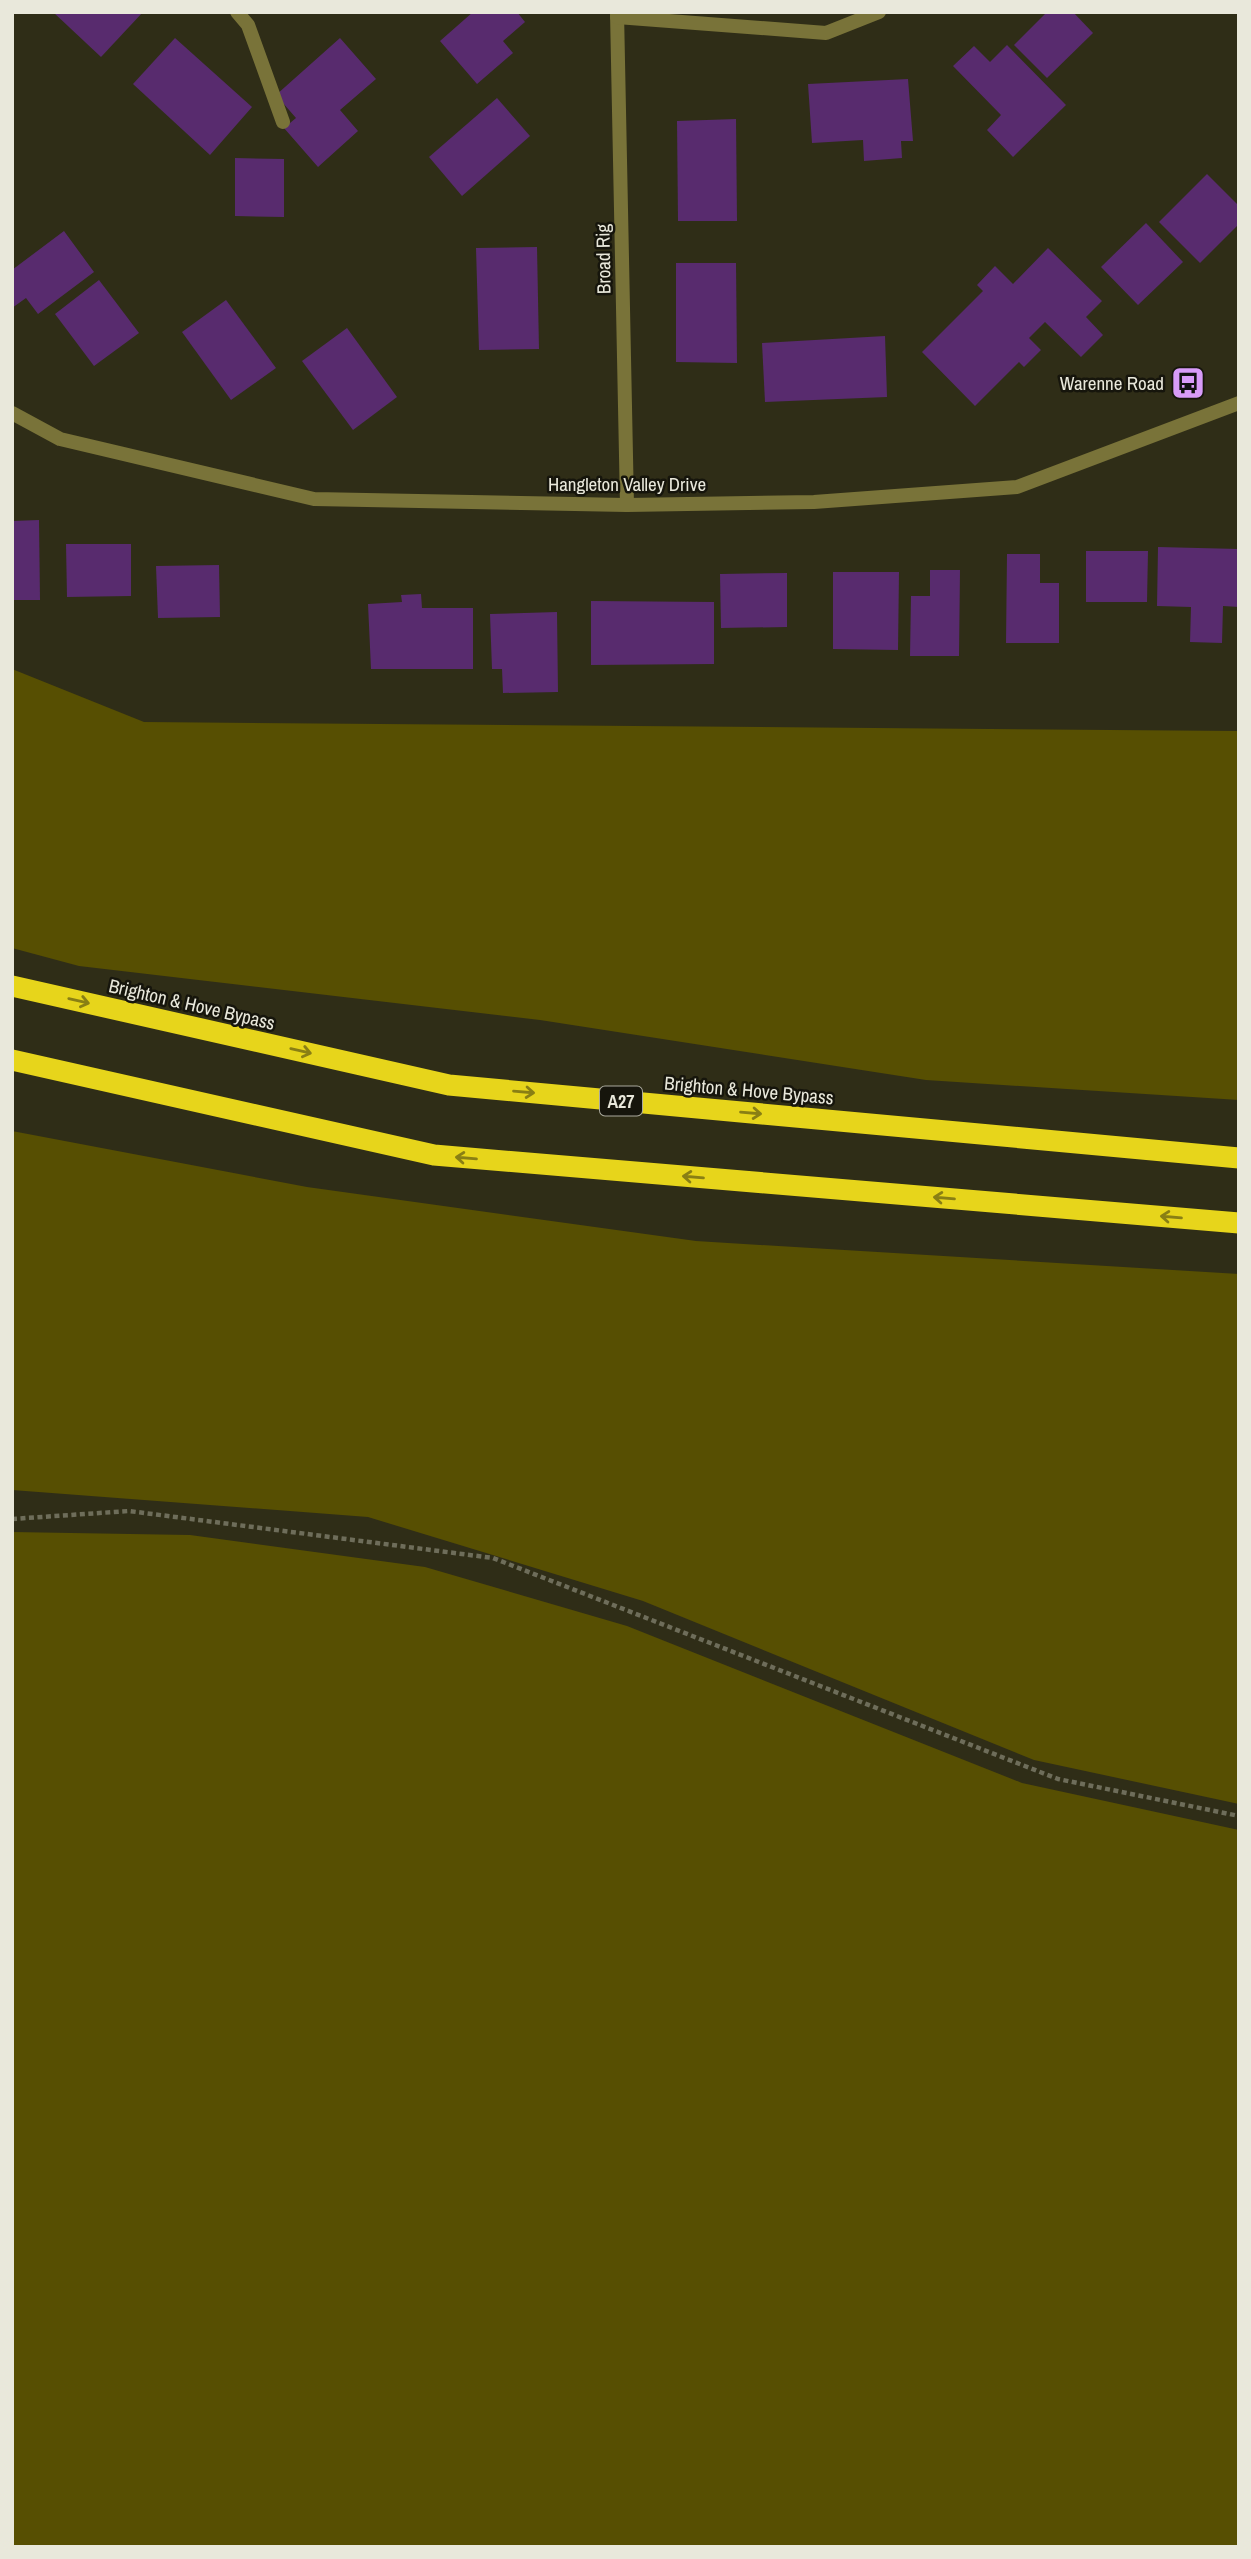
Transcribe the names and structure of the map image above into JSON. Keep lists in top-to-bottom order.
{
  "streets": {
    "highway": ["Brighton & Hove Bypass", "A27"],
    "street": ["Broad Rig", "Hangleton Valley Drive"]
  },
  "crossings": [
    ["Broad Rig", "Hangleton Valley Drive"]
  ],
  "places": {
    "bus stop": ["Warenne Road"]
  }
}
